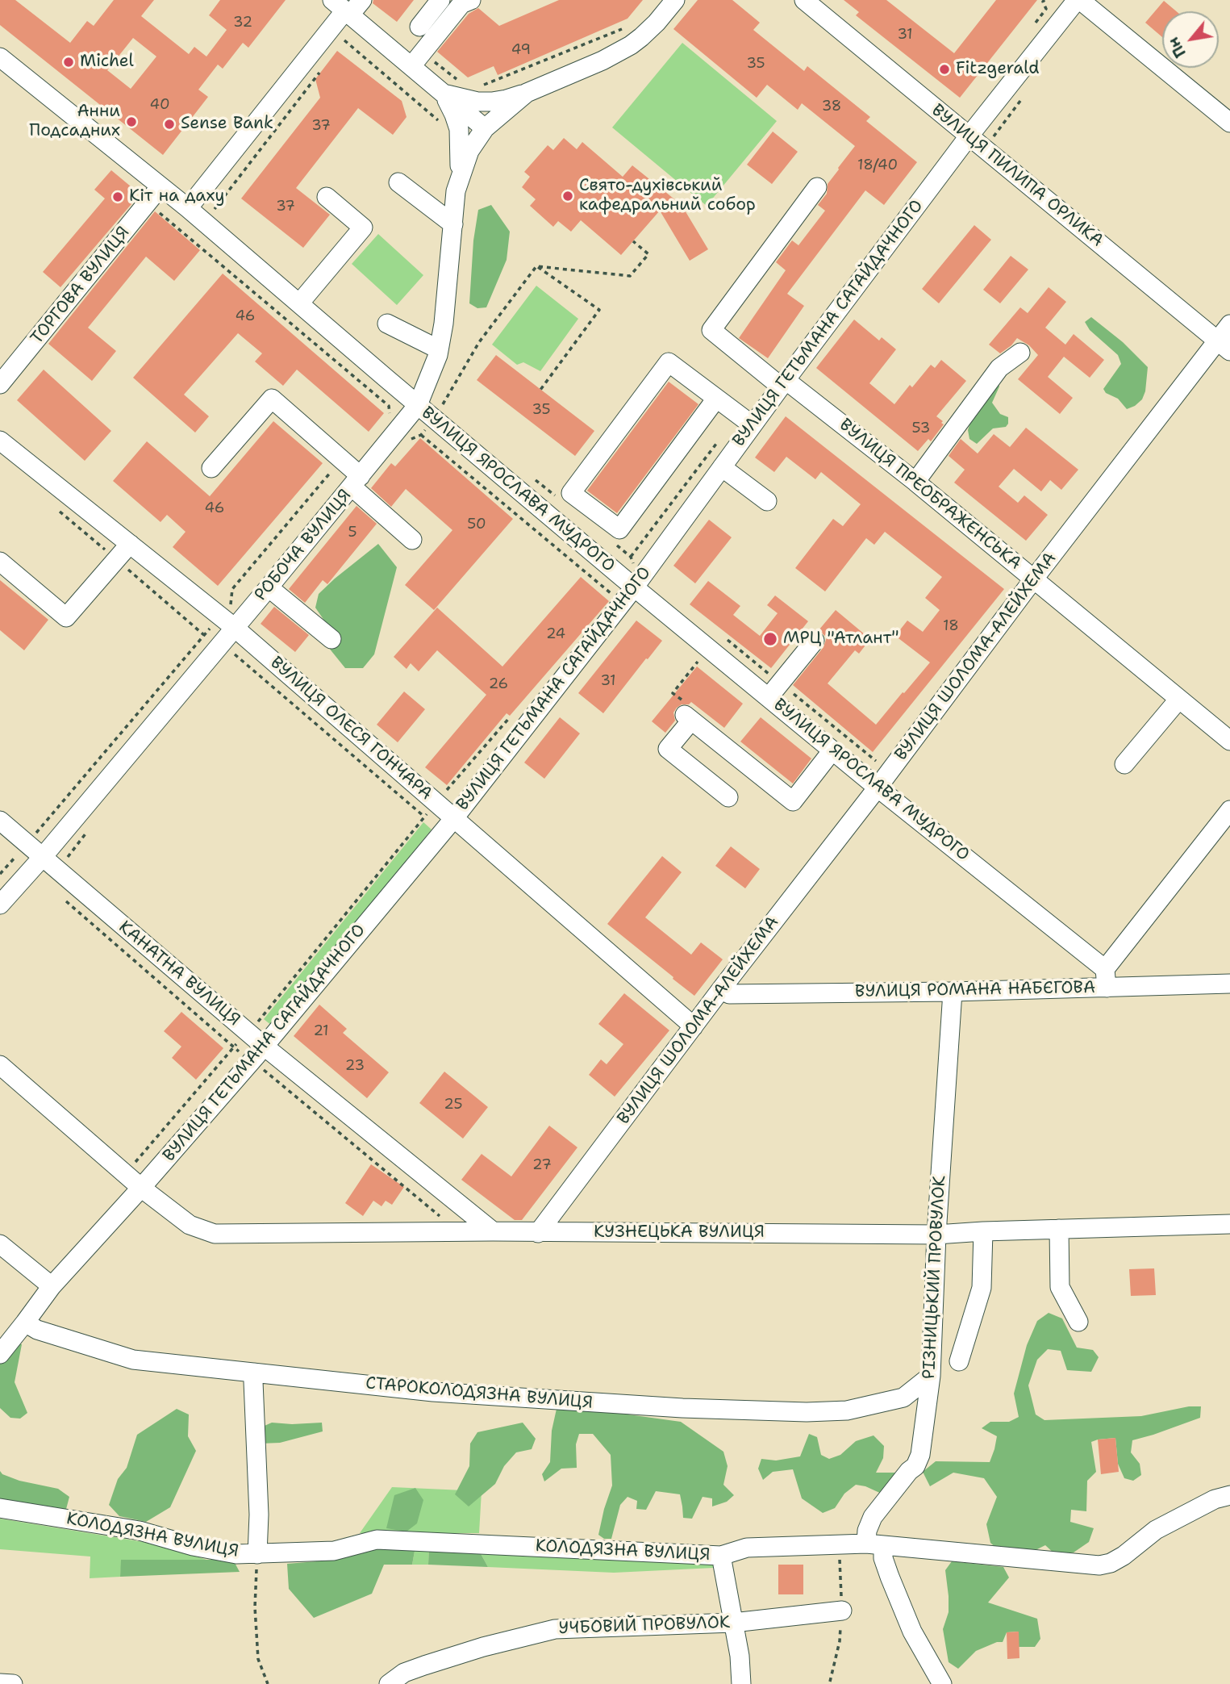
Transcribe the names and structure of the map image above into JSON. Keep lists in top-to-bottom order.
{
  "streets": {
    "street": [
      "ВУЛИЦЯ ПИЛИПА ОРЛИКА",
      "ТОРГОВА ВУЛИЦЯ",
      "ВУЛИЦЯ ГЕТЬМАНА САГАЙДАЧНОГО",
      "ВУЛИЦЯ ЯРОСЛАВА МУДРОГО",
      "ВУЛИЦЯ ПРЕОБРАЖЕНСЬКА",
      "РОБОЧА ВУЛИЦЯ",
      "ВУЛИЦЯ ШОЛОМА-АЛЕЙХЕМА",
      "ВУЛИЦЯ ОЛЕСЯ ГОНЧАРА",
      "КАНАТНА ВУЛИЦЯ",
      "ВУЛИЦЯ РОМАНА НАБЄГОВА",
      "КУЗНЕЦЬКА ВУЛИЦЯ",
      "РІЗНИЦЬКИЙ ПРОВУЛОК",
      "СТАРОКОЛОДЯЗНА ВУЛИЦЯ",
      "КОЛОДЯЗНА ВУЛИЦЯ",
      "УЧБОВИЙ ПРОВУЛОК"
    ]
  },
  "crossings": [
    ["ВУЛИЦЯ ПИЛИПА ОРЛИКА", "ВУЛИЦЯ ГЕТЬМАНА САГАЙДАЧНОГО"],
    ["ВУЛИЦЯ ПИЛИПА ОРЛИКА", "ВУЛИЦЯ ШОЛОМА-АЛЕЙХЕМА"],
    ["ТОРГОВА ВУЛИЦЯ", "ВУЛИЦЯ ЯРОСЛАВА МУДРОГО"],
    ["ВУЛИЦЯ ГЕТЬМАНА САГАЙДАЧНОГО", "ВУЛИЦЯ ЯРОСЛАВА МУДРОГО"],
    ["ВУЛИЦЯ ГЕТЬМАНА САГАЙДАЧНОГО", "ВУЛИЦЯ ПРЕОБРАЖЕНСЬКА"],
    ["ВУЛИЦЯ ГЕТЬМАНА САГАЙДАЧНОГО", "ВУЛИЦЯ ОЛЕСЯ ГОНЧАРА"],
    ["ВУЛИЦЯ ГЕТЬМАНА САГАЙДАЧНОГО", "КАНАТНА ВУЛИЦЯ"],
    ["ВУЛИЦЯ ГЕТЬМАНА САГАЙДАЧНОГО", "КУЗНЕЦЬКА ВУЛИЦЯ"],
    ["ВУЛИЦЯ ГЕТЬМАНА САГАЙДАЧНОГО", "СТАРОКОЛОДЯЗНА ВУЛИЦЯ"],
    ["ВУЛИЦЯ ЯРОСЛАВА МУДРОГО", "РОБОЧА ВУЛИЦЯ"],
    ["ВУЛИЦЯ ЯРОСЛАВА МУДРОГО", "ВУЛИЦЯ ШОЛОМА-АЛЕЙХЕМА"],
    ["ВУЛИЦЯ ПРЕОБРАЖЕНСЬКА", "ВУЛИЦЯ ШОЛОМА-АЛЕЙХЕМА"],
    ["РОБОЧА ВУЛИЦЯ", "ВУЛИЦЯ ОЛЕСЯ ГОНЧАРА"],
    ["РОБОЧА ВУЛИЦЯ", "КАНАТНА ВУЛИЦЯ"],
    ["ВУЛИЦЯ ШОЛОМА-АЛЕЙХЕМА", "ВУЛИЦЯ ОЛЕСЯ ГОНЧАРА"],
    ["ВУЛИЦЯ ШОЛОМА-АЛЕЙХЕМА", "ВУЛИЦЯ РОМАНА НАБЄГОВА"],
    ["ВУЛИЦЯ ШОЛОМА-АЛЕЙХЕМА", "КУЗНЕЦЬКА ВУЛИЦЯ"],
    ["КАНАТНА ВУЛИЦЯ", "КУЗНЕЦЬКА ВУЛИЦЯ"],
    ["ВУЛИЦЯ РОМАНА НАБЄГОВА", "РІЗНИЦЬКИЙ ПРОВУЛОК"],
    ["КУЗНЕЦЬКА ВУЛИЦЯ", "РІЗНИЦЬКИЙ ПРОВУЛОК"],
    ["РІЗНИЦЬКИЙ ПРОВУЛОК", "СТАРОКОЛОДЯЗНА ВУЛИЦЯ"],
    ["РІЗНИЦЬКИЙ ПРОВУЛОК", "КОЛОДЯЗНА ВУЛИЦЯ"]
  ],
  "places": [
    "Michel",
    "Fitzgerald",
    "Анни Подсадних",
    "Sense Bank",
    "Свято-духівський кафедральний собор",
    "Кіт на даху",
    "МРЦ \"Атлант\""
  ],
  "house_numbers": [
    "32",
    "31",
    "49",
    "35",
    "40",
    "38",
    "37",
    "18/40",
    "37",
    "46",
    "35",
    "53",
    "46",
    "50",
    "5",
    "18",
    "24",
    "31",
    "26",
    "21",
    "23",
    "25",
    "27"
  ],
  "north": "bottom left"
}
